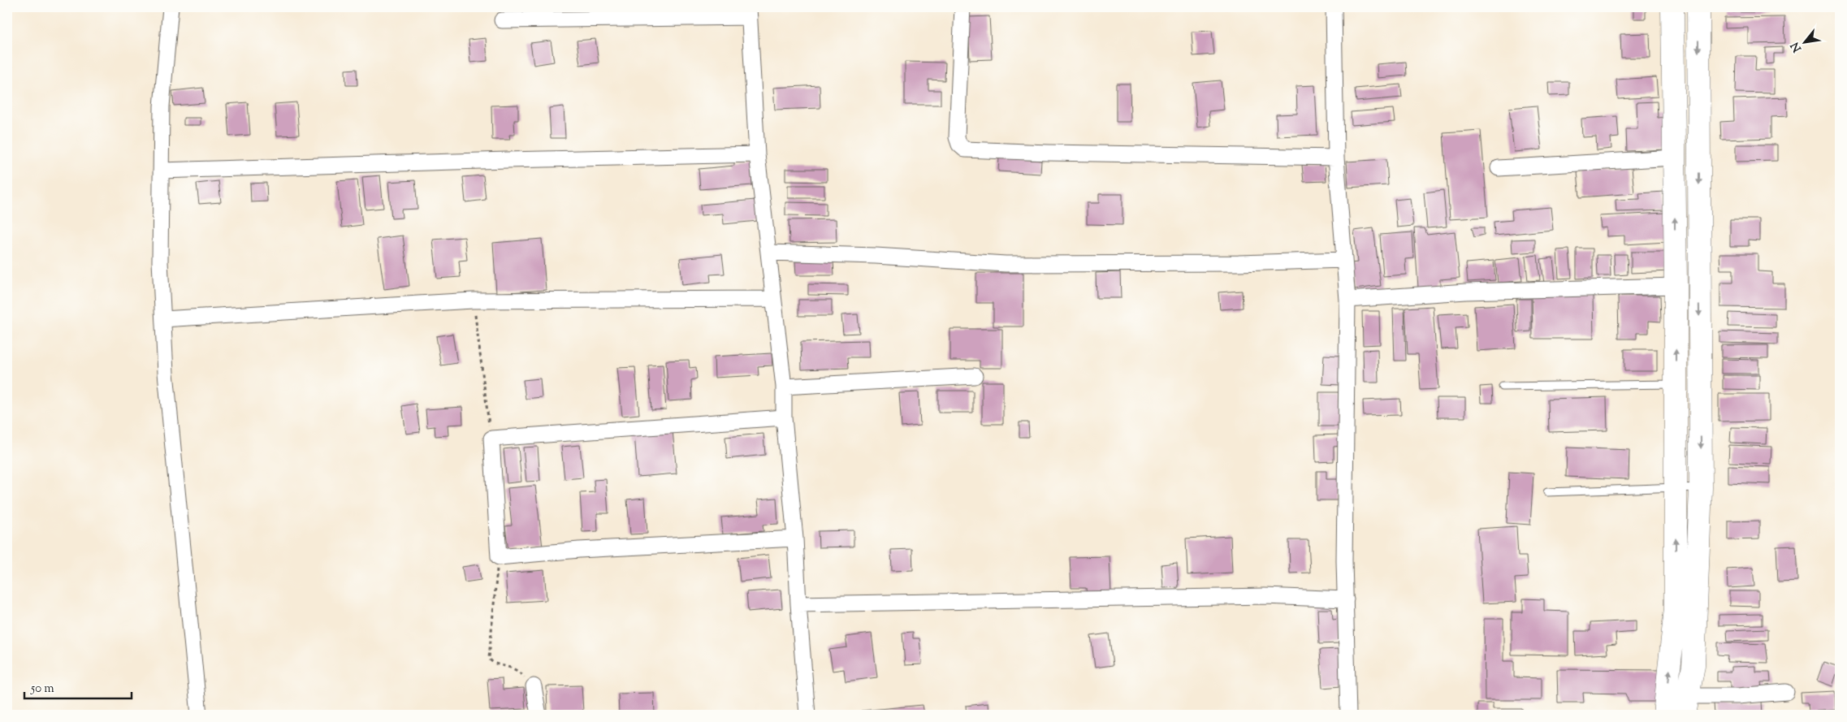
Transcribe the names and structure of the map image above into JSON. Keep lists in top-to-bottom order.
{
  "scale_bar": "50 m",
  "north": "bottom left"
}
